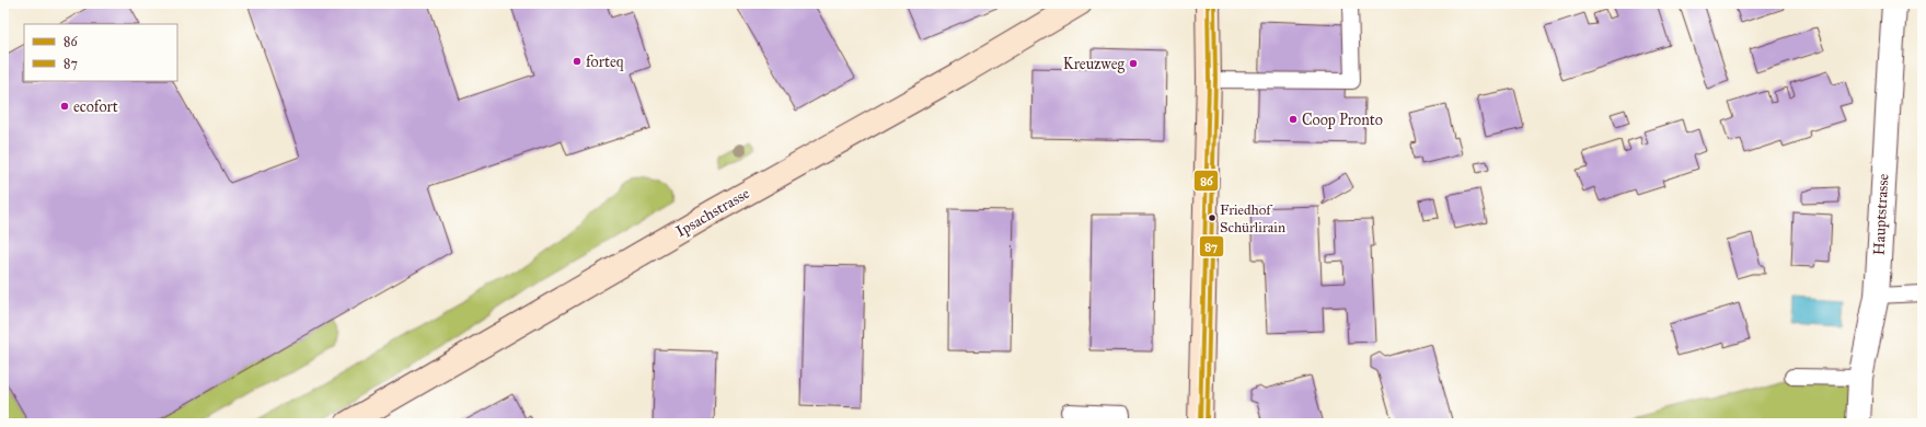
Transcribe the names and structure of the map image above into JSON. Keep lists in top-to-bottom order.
{
  "streets": {
    "main road": ["Ipsachstrasse"],
    "street": ["Hauptstrasse"]
  },
  "places": [
    "forteq",
    "Kreuzweg",
    "ecofort",
    "Coop Pronto",
    "Friedhof Schürlirain"
  ],
  "lines": ["transit line 86", "transit line 87"],
  "legend": ["86", "87"]
}
